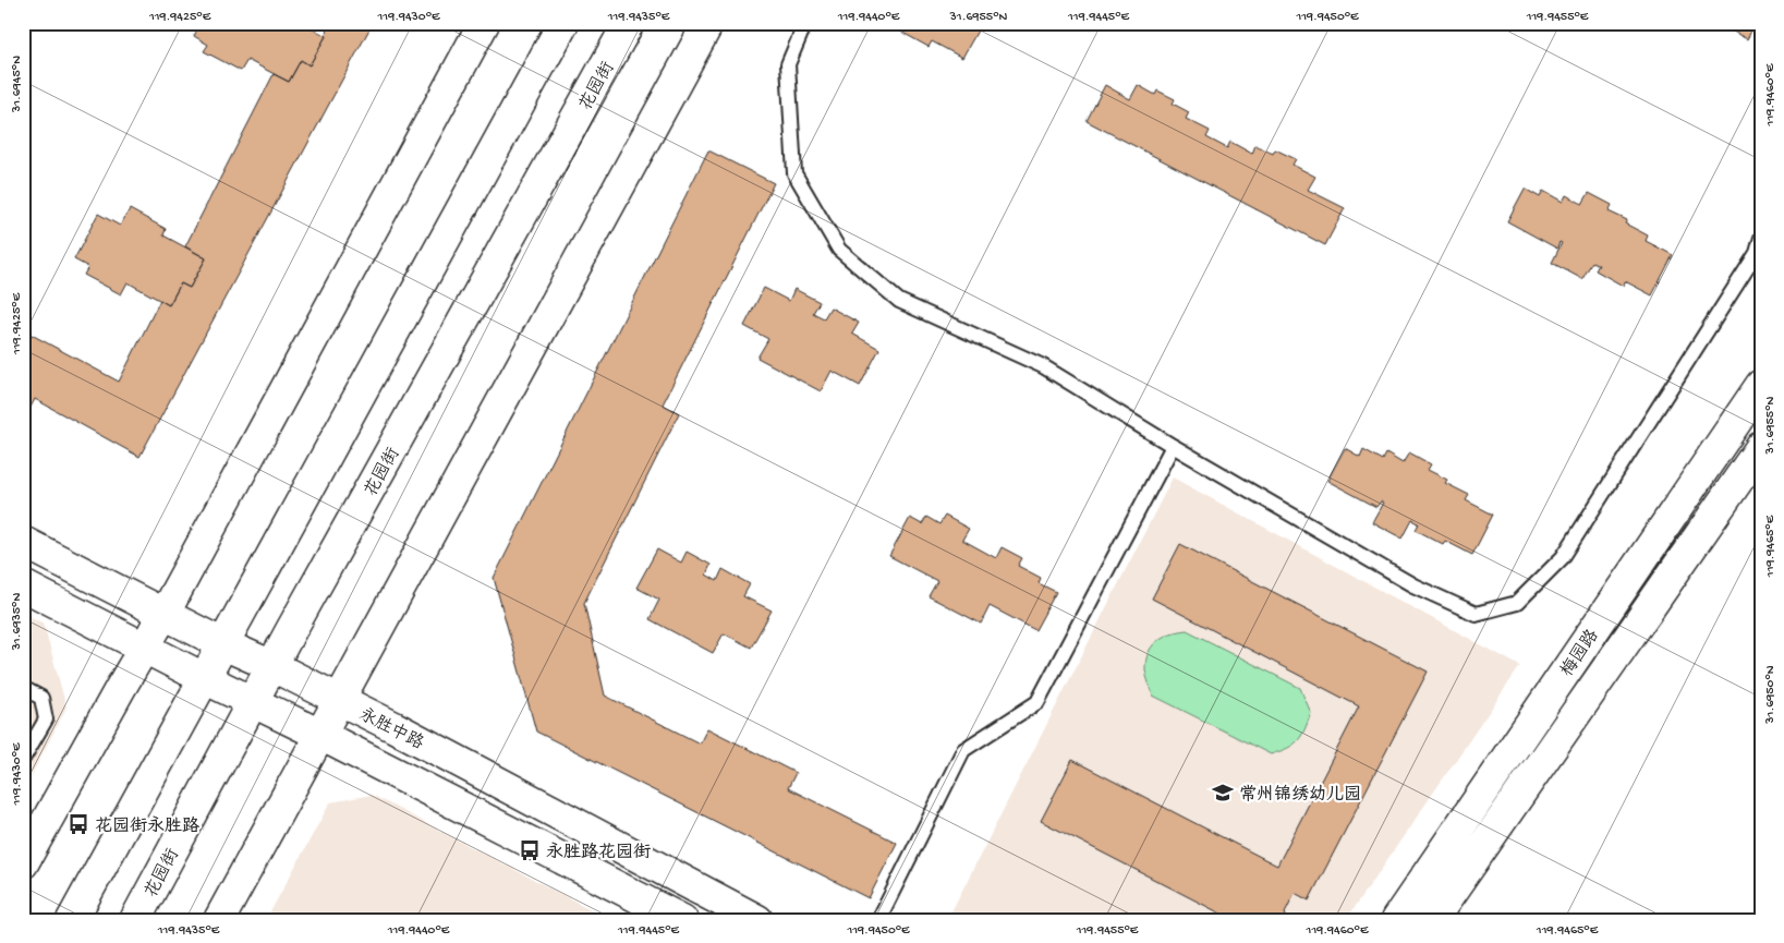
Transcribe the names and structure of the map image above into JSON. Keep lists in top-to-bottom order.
{
  "streets": {
    "street": ["花园街", "梅园路", "永胜中路"]
  },
  "crossings": [
    ["花园街", "永胜中路"]
  ],
  "places": {
    "school or university": ["常州锦绣幼儿园"],
    "bus stop": ["花园街永胜路", "永胜路花园街"]
  },
  "coordinates": [
    "119.9425°E",
    "119.9430°E",
    "119.9435°E",
    "119.9440°E",
    "31.6955°N",
    "119.9445°E",
    "119.9450°E",
    "119.9455°E",
    "31.6945°N",
    "119.9460°E",
    "119.9465°E",
    "31.6935°N",
    "31.6950°N"
  ]
}
